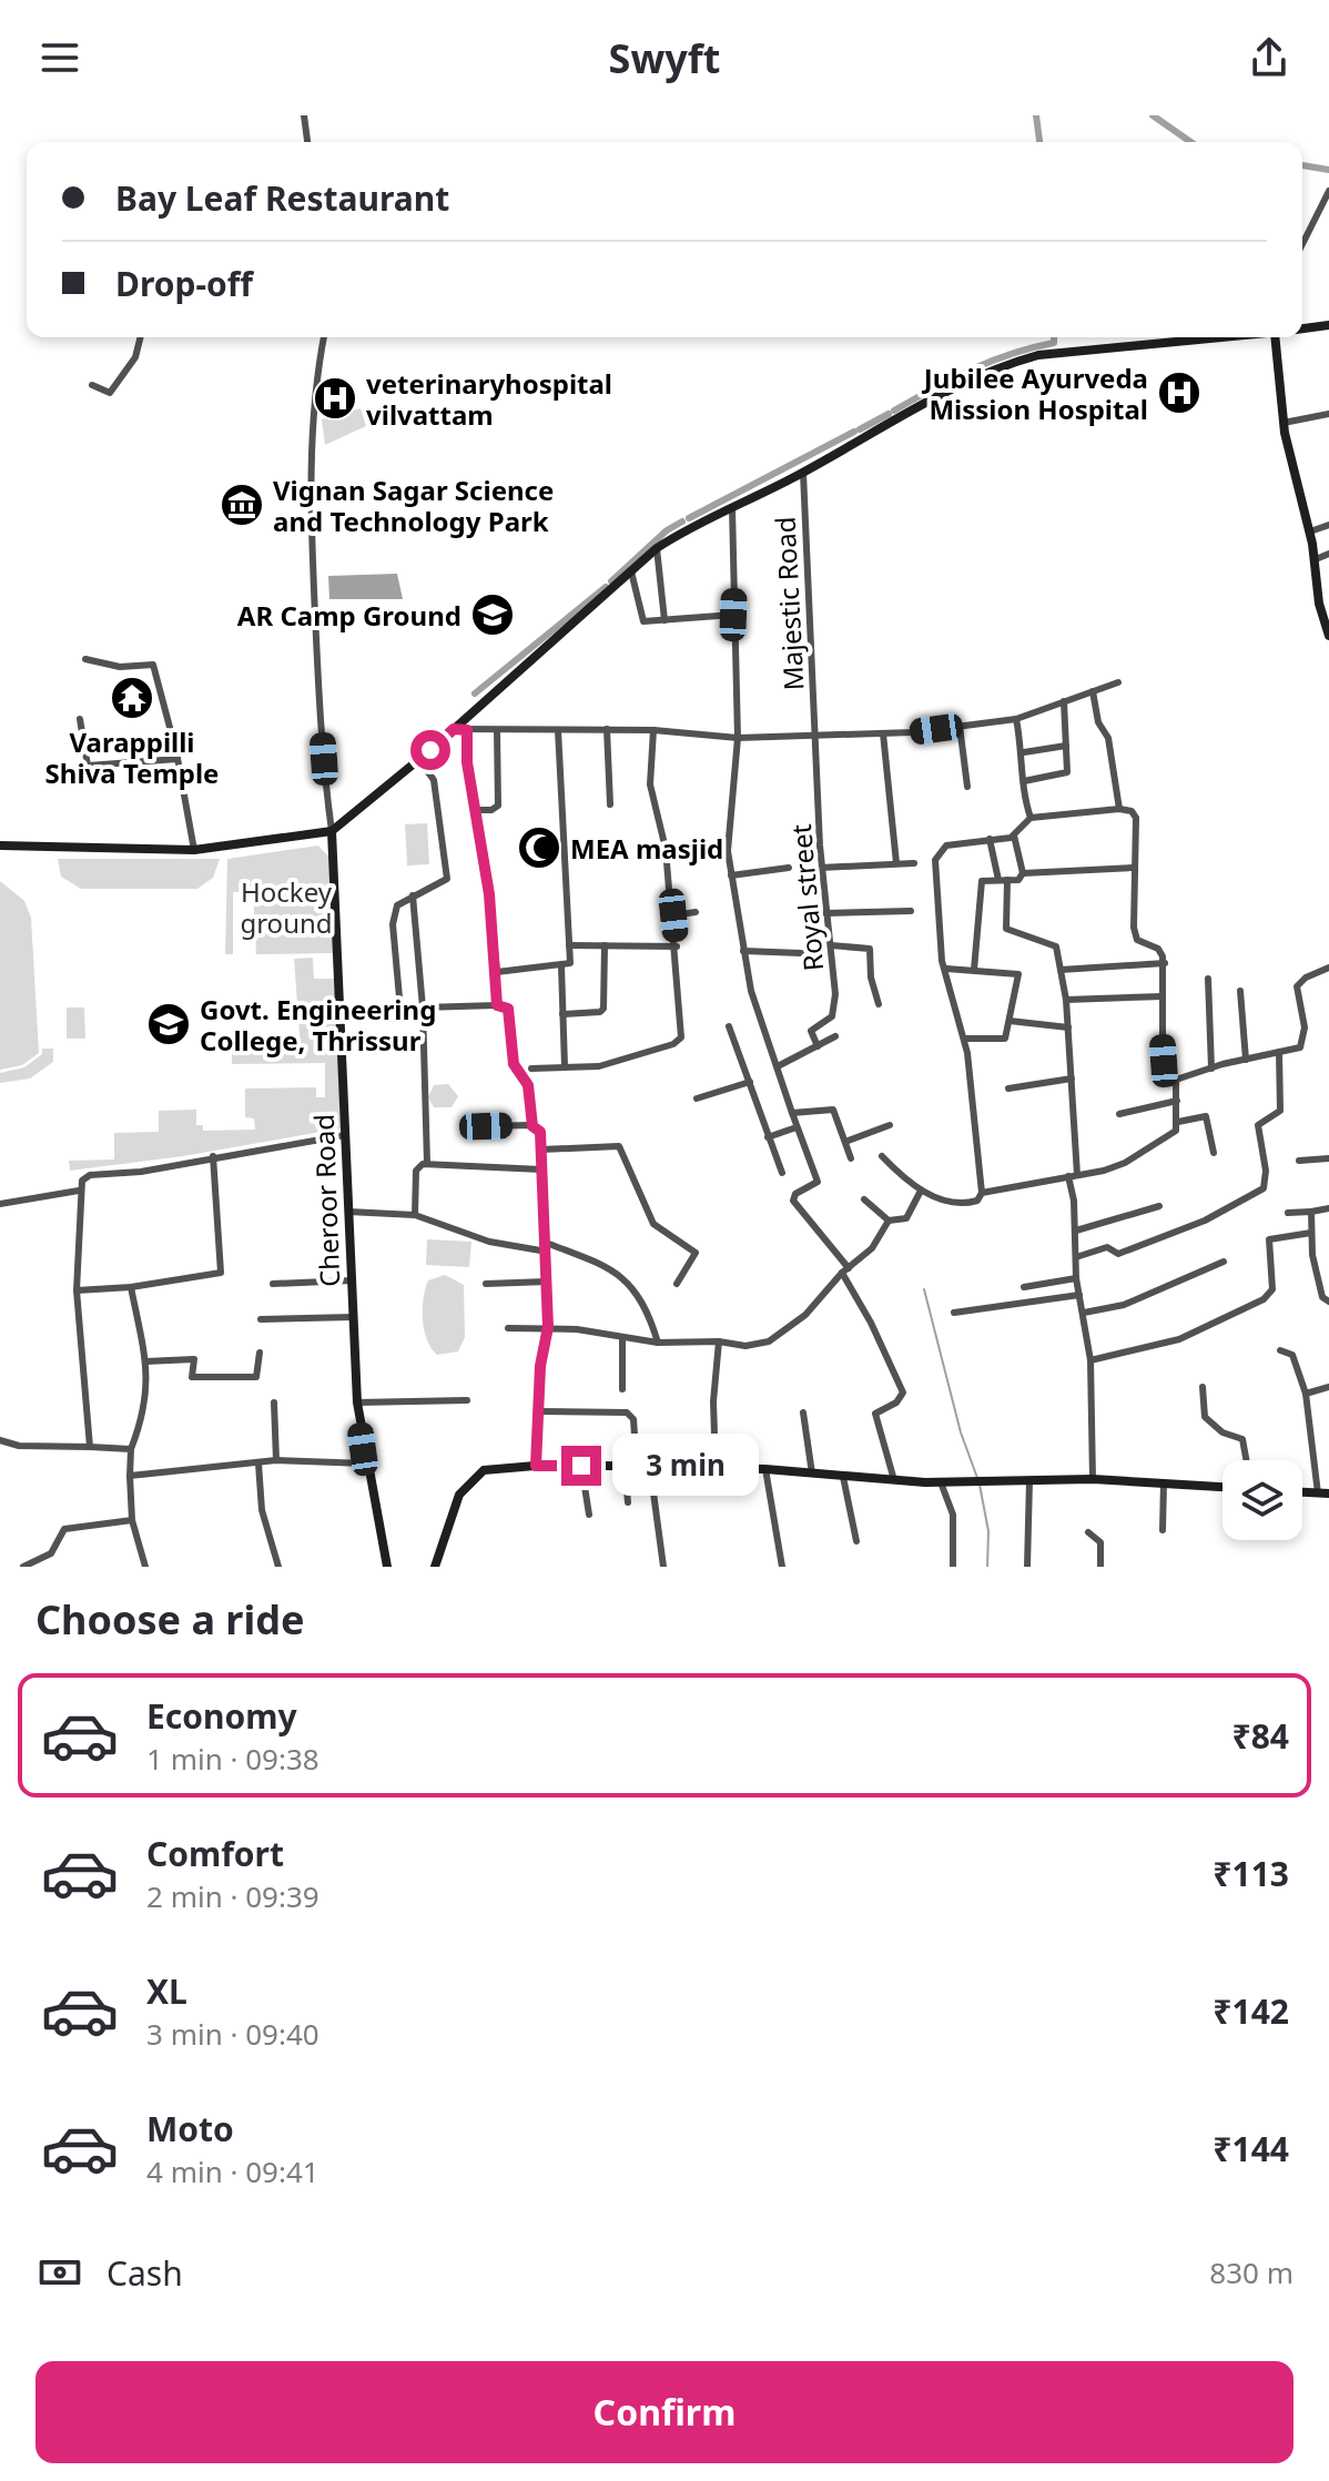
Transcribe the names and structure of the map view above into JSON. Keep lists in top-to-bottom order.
{
  "streets": {
    "main road": ["Cheroor Road"],
    "street": ["Majestic Road", "Royal street"]
  },
  "crossings": [
    ["Majestic Road", "Royal street"]
  ],
  "parks": ["Hockey ground"],
  "places": {
    "hospital": ["Jubilee Ayurveda Mission Hospital", "veterinaryhospital vilvattam"],
    "museum": ["Vignan Sagar Science and Technology Park"],
    "school or university": ["AR Camp Ground", "Govt. Engineering College, Thrissur"],
    "temple": ["Varappilli Shiva Temple"],
    "mosque": ["MEA masjid"]
  },
  "page": {
    "header": "Swyft",
    "banner": ["Bay Leaf Restaurant", "Drop-off"],
    "bubble": "3 min",
    "heading": "Choose a ride",
    "list": [
      {
        "name": "Economy",
        "note": "1 min · 09:38",
        "value": "₹84"
      },
      {
        "name": "Comfort",
        "note": "2 min · 09:39",
        "value": "₹113"
      },
      {
        "name": "XL",
        "note": "3 min · 09:40",
        "value": "₹142"
      },
      {
        "name": "Moto",
        "note": "4 min · 09:41",
        "value": "₹144"
      }
    ],
    "pay": ["Cash", "830 m"],
    "buttons": "Confirm"
  }
}
